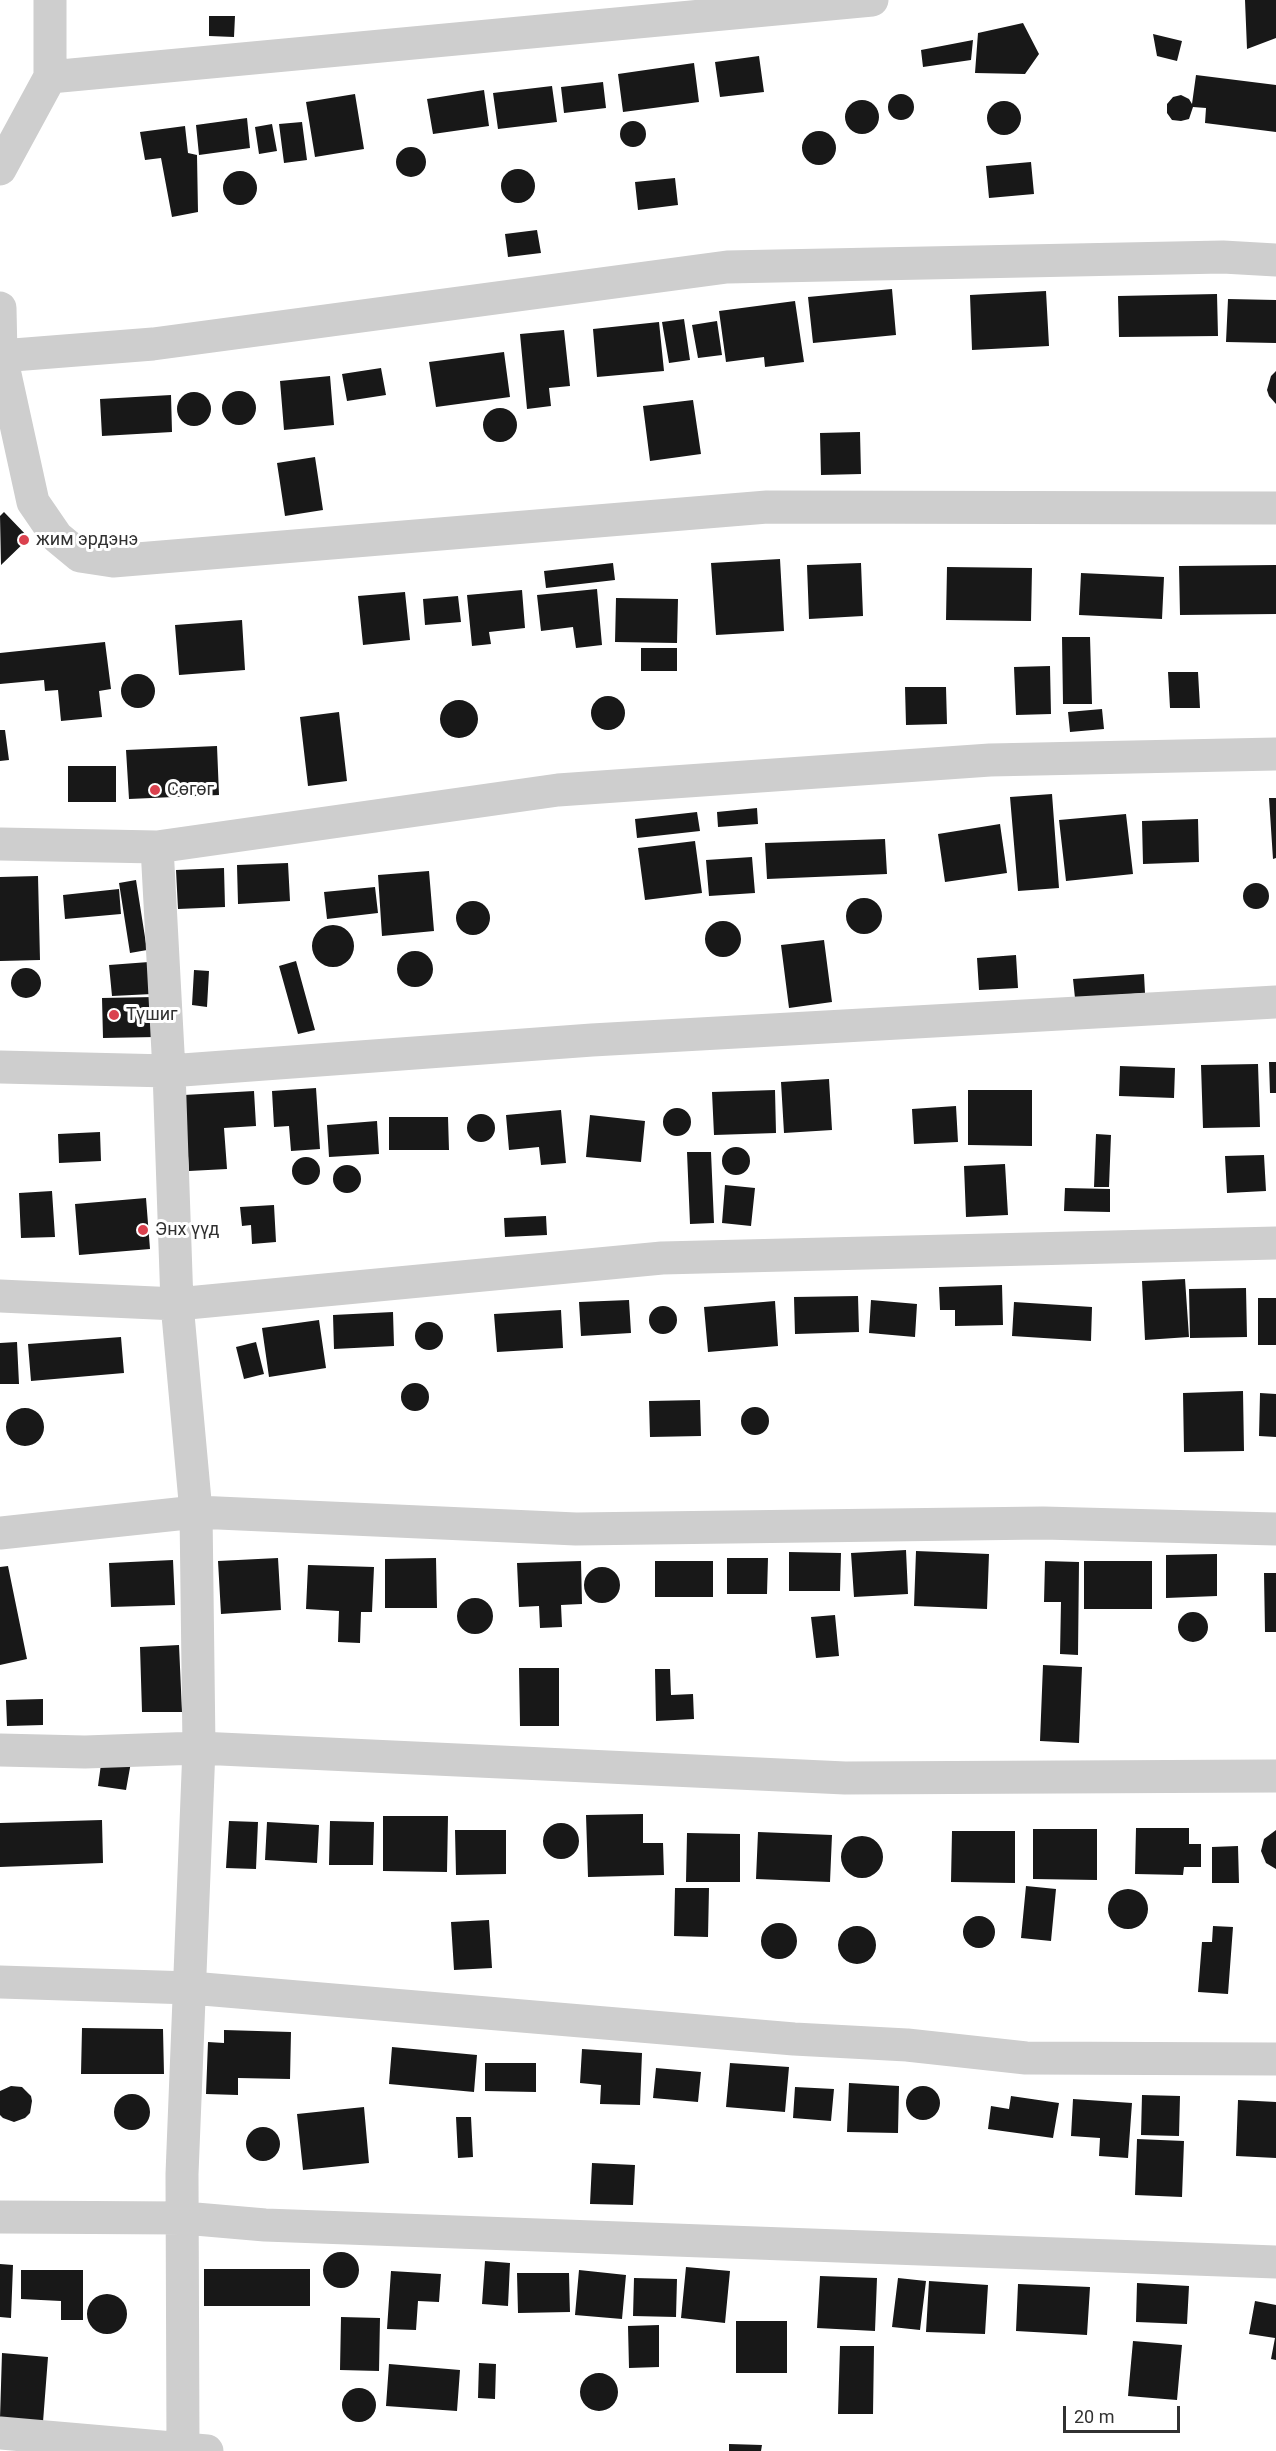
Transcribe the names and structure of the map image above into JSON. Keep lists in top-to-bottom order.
{
  "places": [
    "жим эрдэнэ",
    "Сөгөг",
    "Түшиг",
    "Энх үүд"
  ],
  "scale_bar": "20 m"
}
